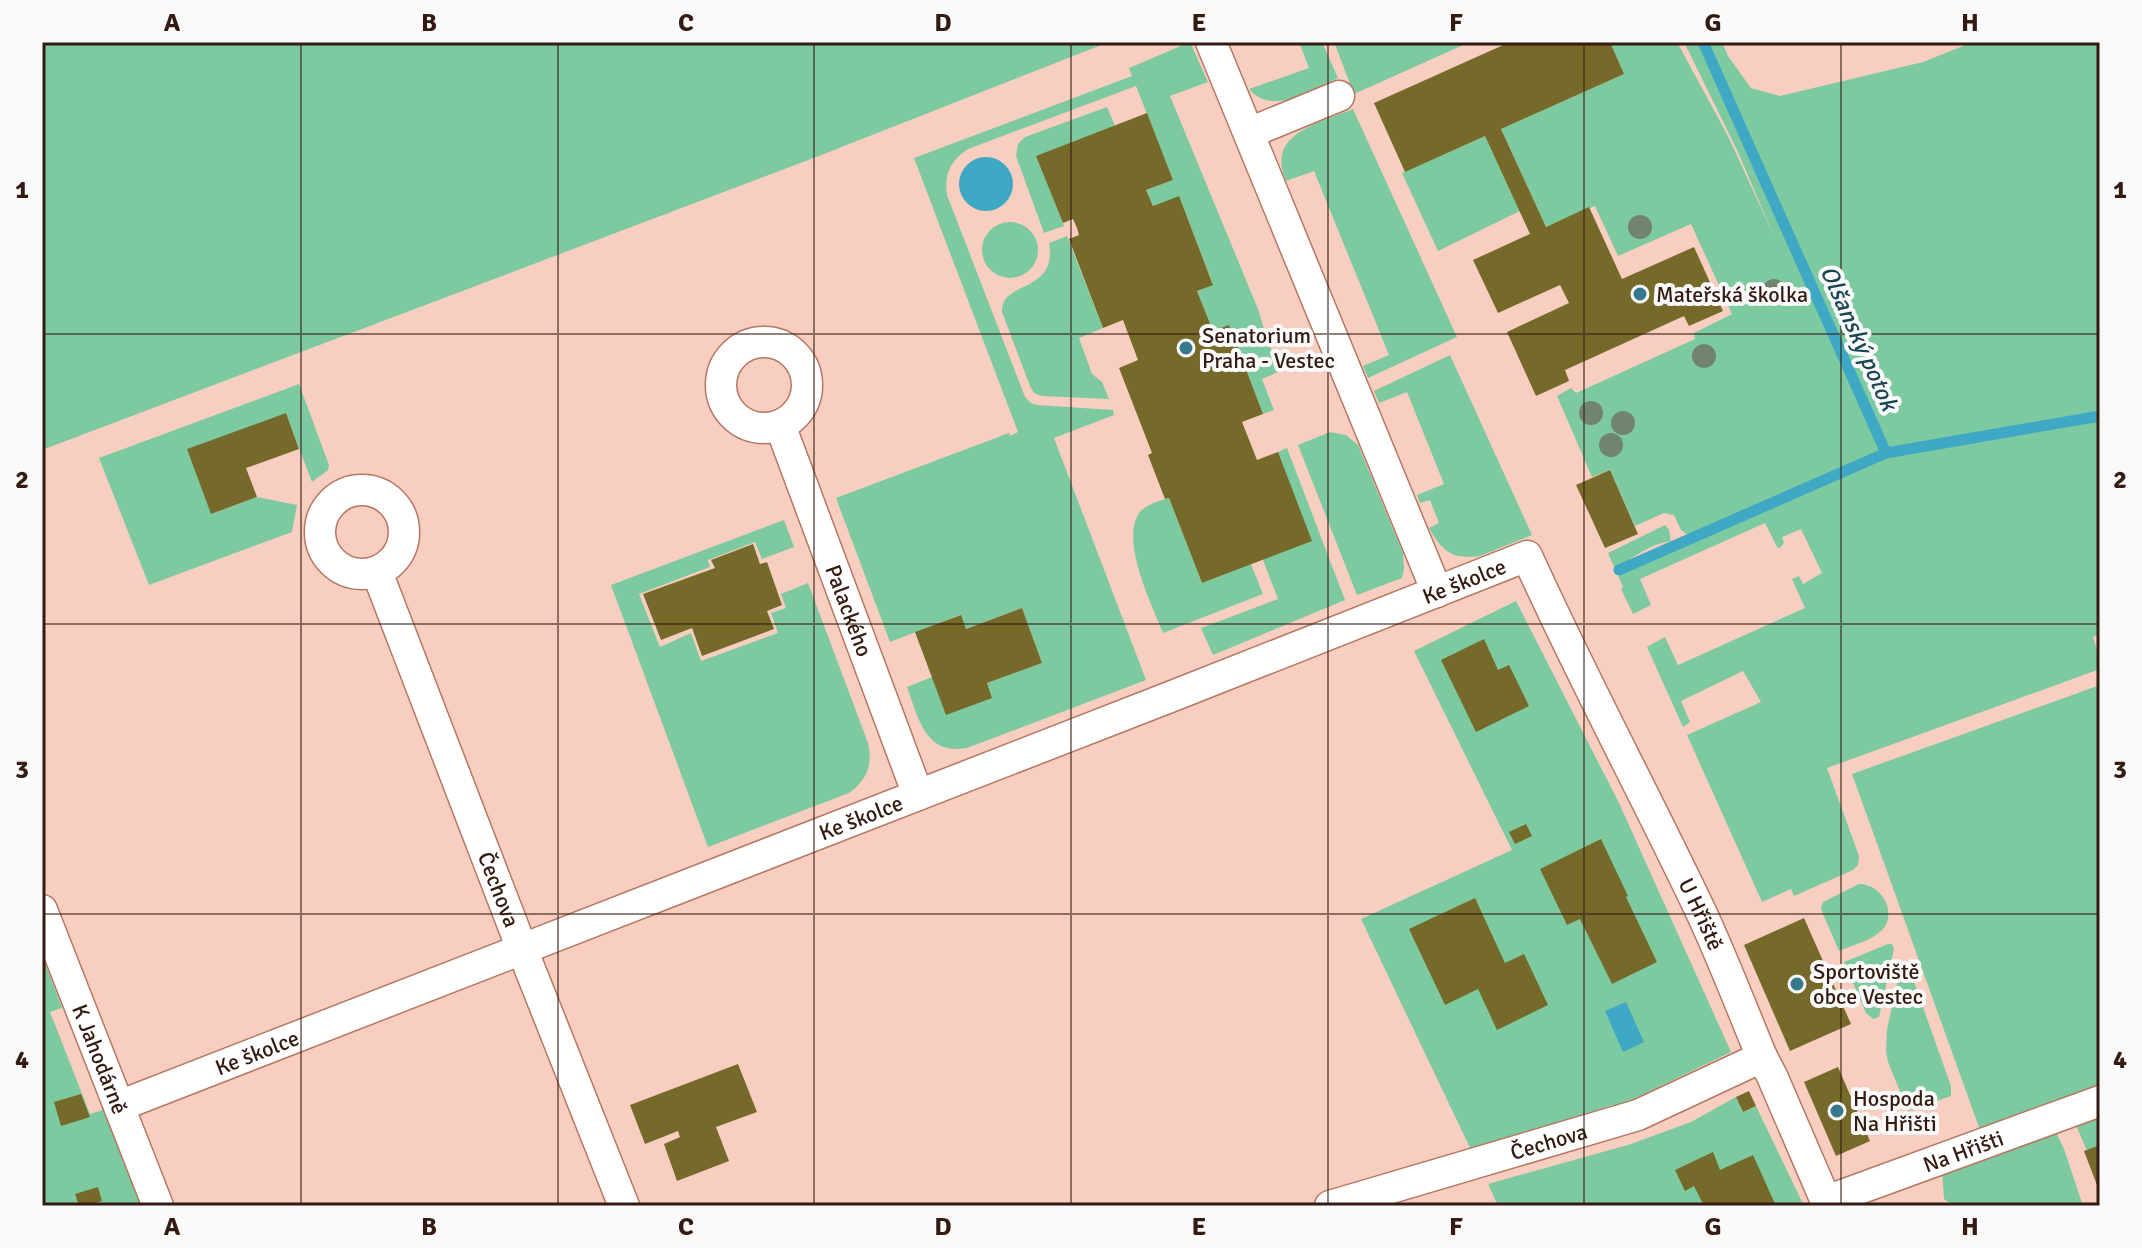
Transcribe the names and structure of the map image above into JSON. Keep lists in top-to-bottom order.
{
  "streets": {
    "street": [
      "Ke školce",
      "Palackého",
      "Čechova",
      "U Hřiště",
      "K Jahodárně",
      "Na Hřišti"
    ]
  },
  "crossings": [
    ["Ke školce", "Palackého"],
    ["Ke školce", "Čechova"],
    ["Ke školce", "U Hřiště"],
    ["Ke školce", "K Jahodárně"],
    ["Čechova", "U Hřiště"],
    ["U Hřiště", "Na Hřišti"]
  ],
  "water": ["Olšanský potok"],
  "places": [
    "Mateřská školka",
    "Senatorium Praha - Vestec",
    "Sportoviště obce Vestec",
    "Hospoda Na Hřišti"
  ],
  "grid": {
    "columns": [
      "A",
      "B",
      "C",
      "D",
      "E",
      "F",
      "G",
      "H"
    ],
    "rows": [
      "1",
      "2",
      "3",
      "4"
    ]
  }
}
